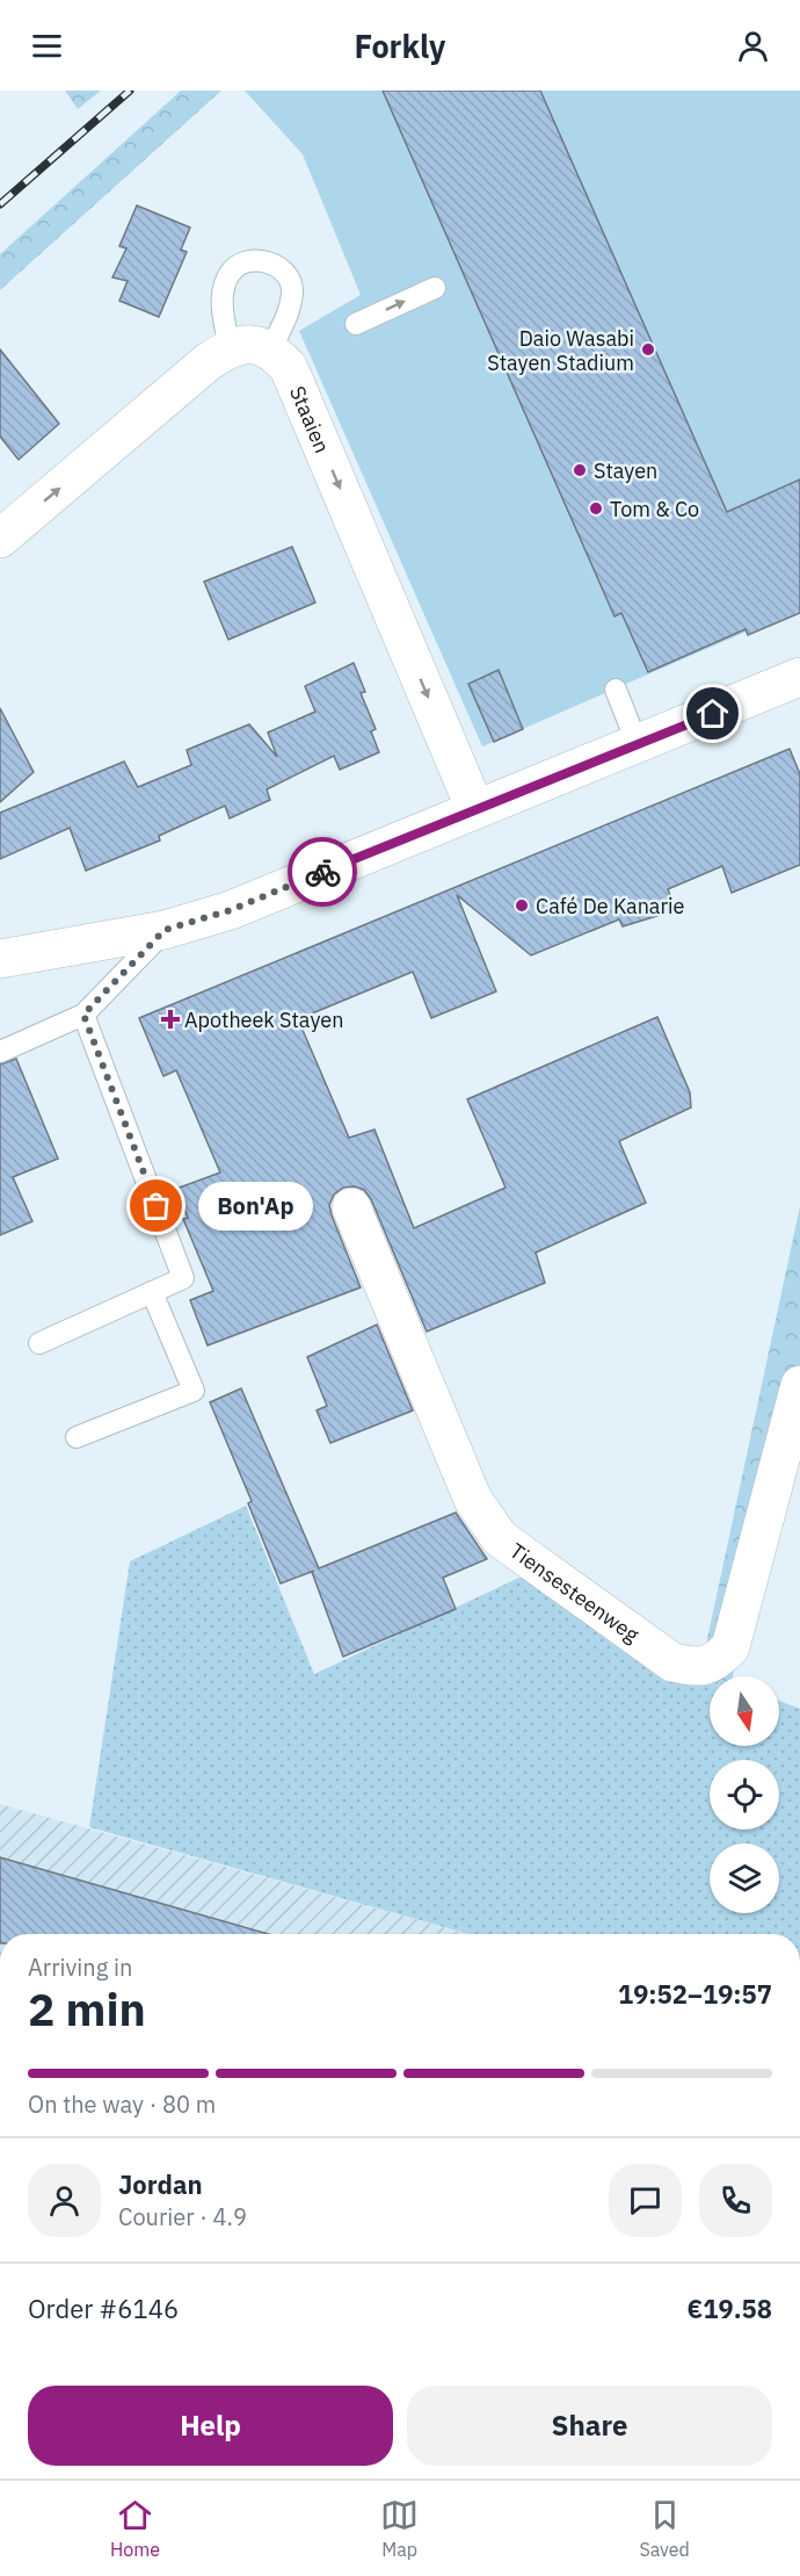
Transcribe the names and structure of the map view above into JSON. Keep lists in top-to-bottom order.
{
  "streets": {
    "street": ["Staaien", "Tiensesteenweg"]
  },
  "one_way": ["Staaien"],
  "places": {
    "other": [
      "Daio Wasabi Stayen Stadium",
      "Stayen",
      "Tom & Co",
      "Café De Kanarie",
      "Bon'Ap"
    ],
    "health": ["Apotheek Stayen"]
  },
  "north": "bottom",
  "page": {
    "header": "Forkly",
    "bubble": "Bon'Ap",
    "heading": ["2 min", "Arriving in", "19:52–19:57"],
    "panel": [
      "Jordan",
      "Courier · 4.9",
      "Order #6146",
      "€19.58"
    ],
    "bar": "On the way · 80 m",
    "buttons": ["Help", "Share"],
    "tabs": ["Home", "Map", "Saved"]
  }
}
